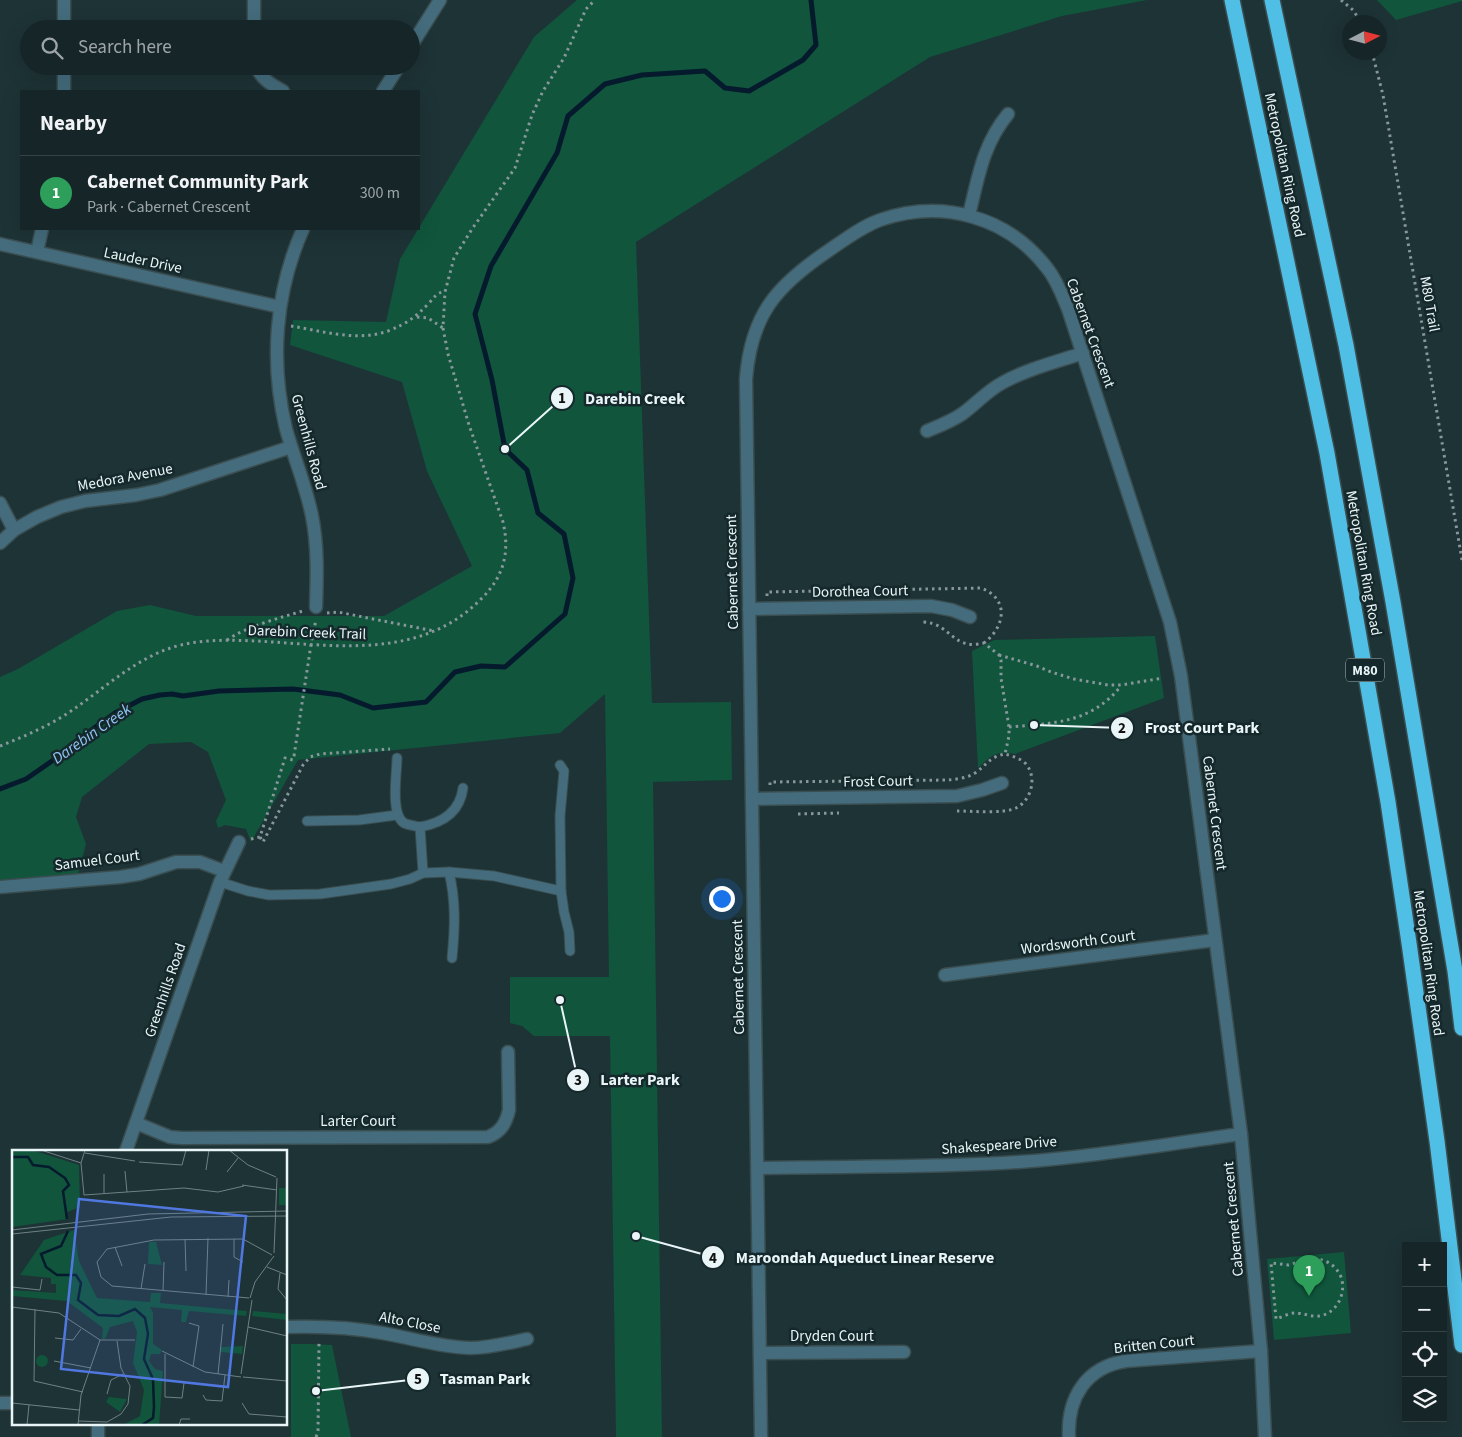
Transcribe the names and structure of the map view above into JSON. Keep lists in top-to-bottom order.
{
  "streets": {
    "highway": ["Metropolitan Ring Road", "M80"],
    "street": [
      "Lauder Drive",
      "Cabernet Crescent",
      "Greenhills Road",
      "Medora Avenue",
      "Dorothea Court",
      "Frost Court",
      "Samuel Court",
      "Wordsworth Court",
      "Larter Court",
      "Shakespeare Drive",
      "Alto Close",
      "Dryden Court",
      "Britten Court"
    ],
    "path": ["M80 Trail", "Darebin Creek Trail"]
  },
  "crossings": [
    ["Lauder Drive", "Greenhills Road"],
    ["Cabernet Crescent", "Dorothea Court"],
    ["Cabernet Crescent", "Frost Court"],
    ["Cabernet Crescent", "Wordsworth Court"],
    ["Cabernet Crescent", "Shakespeare Drive"],
    ["Cabernet Crescent", "Dryden Court"],
    ["Cabernet Crescent", "Britten Court"],
    ["Greenhills Road", "Medora Avenue"],
    ["Greenhills Road", "Samuel Court"],
    ["Greenhills Road", "Larter Court"]
  ],
  "water": ["Darebin Creek"],
  "places": [
    "Darebin Creek",
    "Frost Court Park",
    "Larter Park",
    "Maroondah Aqueduct Linear Reserve",
    "Tasman Park"
  ],
  "north": "right",
  "page": {
    "search": "Search here",
    "heading": "Nearby",
    "list": [
      {
        "mark": "1",
        "name": "Cabernet Community Park",
        "note": "Park · Cabernet Crescent",
        "value": "300 m"
      }
    ],
    "map_buttons": ["+", "−"],
    "pins": "1"
  }
}
